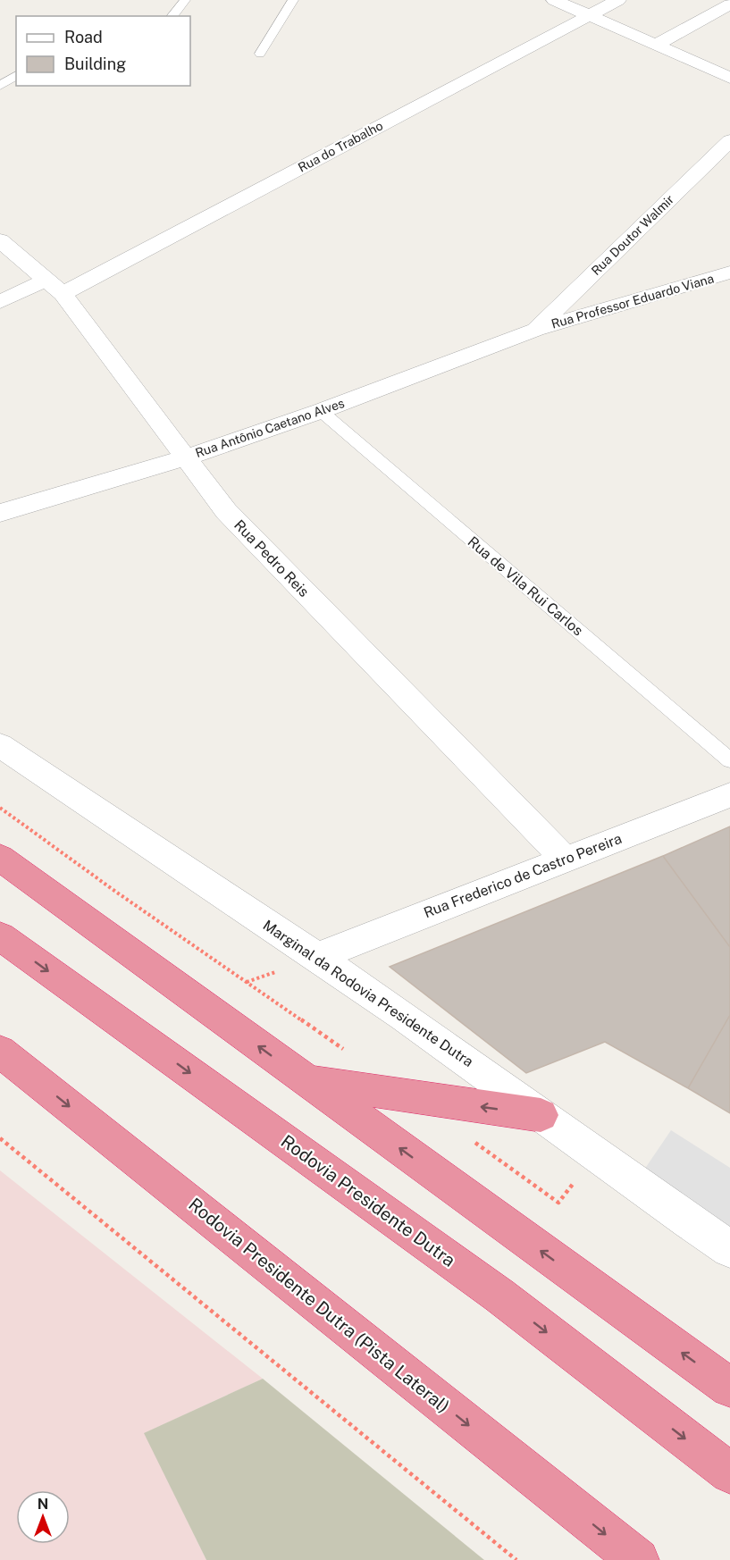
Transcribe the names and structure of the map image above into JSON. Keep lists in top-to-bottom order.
{
  "streets": {
    "highway": ["Rodovia Presidente Dutra", "Rodovia Presidente Dutra (Pista Lateral)"],
    "street": [
      "Rua do Trabalho",
      "Rua Doutor Walmir",
      "Rua Professor Eduardo Viana",
      "Rua Antônio Caetano Alves",
      "Rua Pedro Reis",
      "Rua Frederico de Castro Pereira",
      "Marginal da Rodovia Presidente Dutra"
    ],
    "lane": ["Rua de Vila Rui Carlos"]
  },
  "crossings": [
    ["Rua do Trabalho", "Rua Pedro Reis"],
    ["Rua Doutor Walmir", "Rua Professor Eduardo Viana"],
    ["Rua Doutor Walmir", "Rua Antônio Caetano Alves"],
    ["Rua Professor Eduardo Viana", "Rua Antônio Caetano Alves"],
    ["Rua Antônio Caetano Alves", "Rua Pedro Reis"],
    ["Rua Antônio Caetano Alves", "Rua de Vila Rui Carlos"],
    ["Rua Pedro Reis", "Rua Frederico de Castro Pereira"],
    ["Rua Frederico de Castro Pereira", "Marginal da Rodovia Presidente Dutra"]
  ],
  "legend": ["Road", "Building"],
  "north": "top"
}
